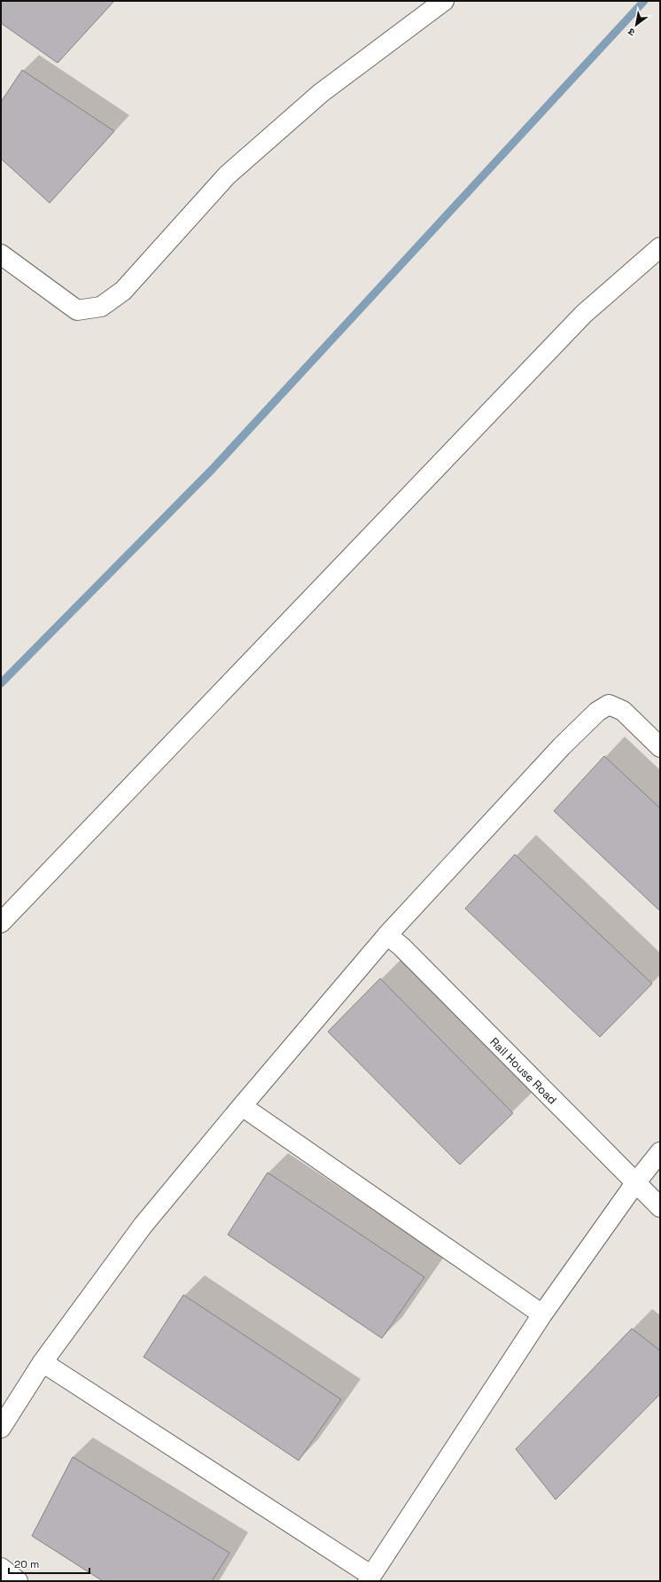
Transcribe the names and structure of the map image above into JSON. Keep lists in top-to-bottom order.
{
  "streets": {
    "street": ["Rail House Road"]
  },
  "scale_bar": "20 m",
  "north": "bottom left"
}
